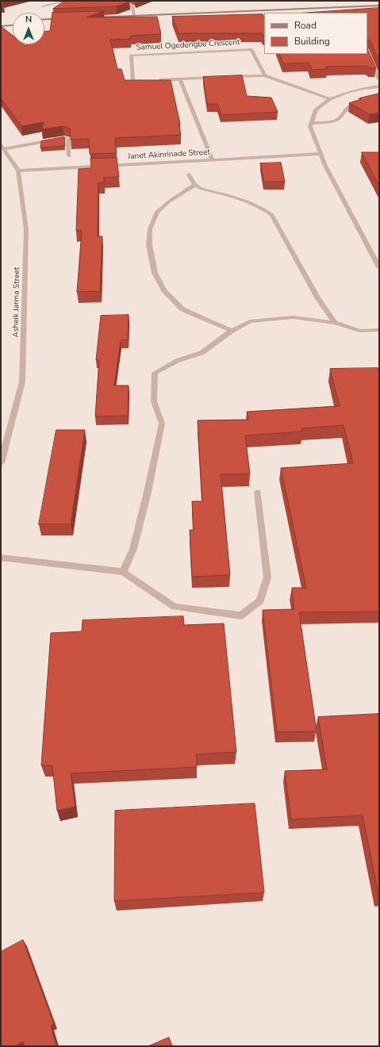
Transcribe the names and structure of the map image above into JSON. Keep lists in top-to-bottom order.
{
  "streets": {
    "street": ["Samuel Ogedengbe Crescent", "Janet Akinrinade Street", "Asheik Jarma Street"]
  },
  "crossings": [
    ["Janet Akinrinade Street", "Asheik Jarma Street"]
  ],
  "legend": ["Road", "Building"],
  "north": "top"
}
